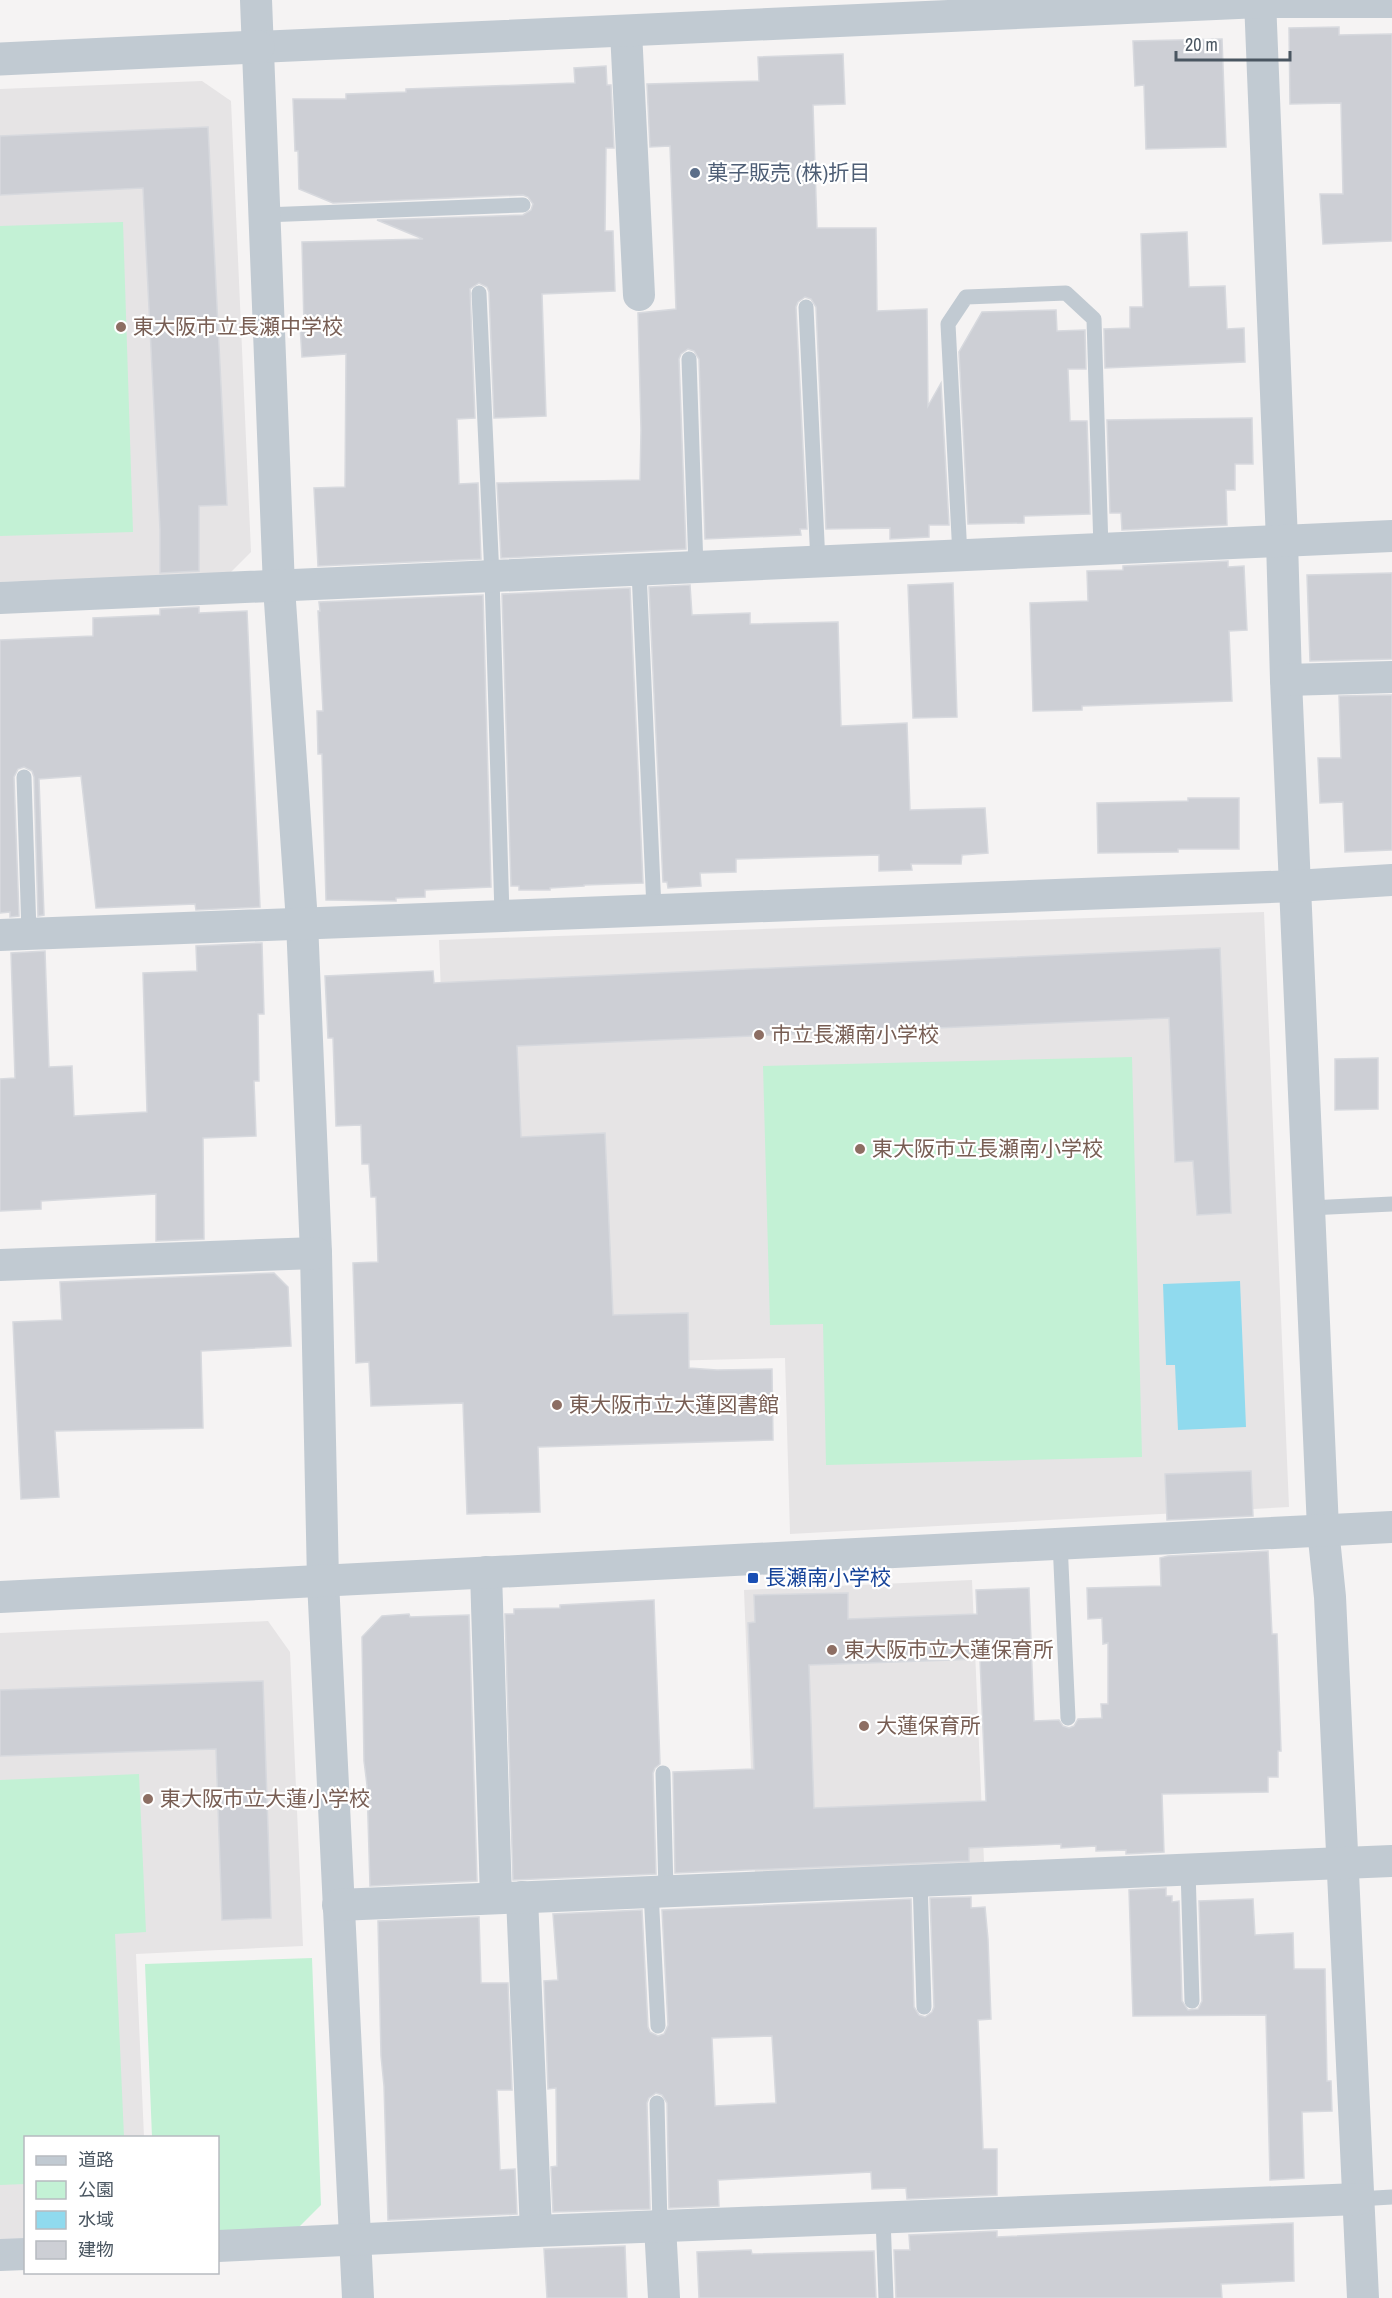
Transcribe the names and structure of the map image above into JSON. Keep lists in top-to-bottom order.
{
  "places": {
    "other": [
      "菓子販売 (株)折目",
      "東大阪市立長瀬中学校",
      "市立長瀬南小学校",
      "東大阪市立長瀬南小学校",
      "東大阪市立大蓮図書館",
      "東大阪市立大蓮保育所",
      "大蓮保育所",
      "東大阪市立大蓮小学校"
    ],
    "transit": ["長瀬南小学校"]
  },
  "legend": [
    "道路",
    "公園",
    "水域",
    "建物"
  ],
  "scale_bar": "20 m"
}
